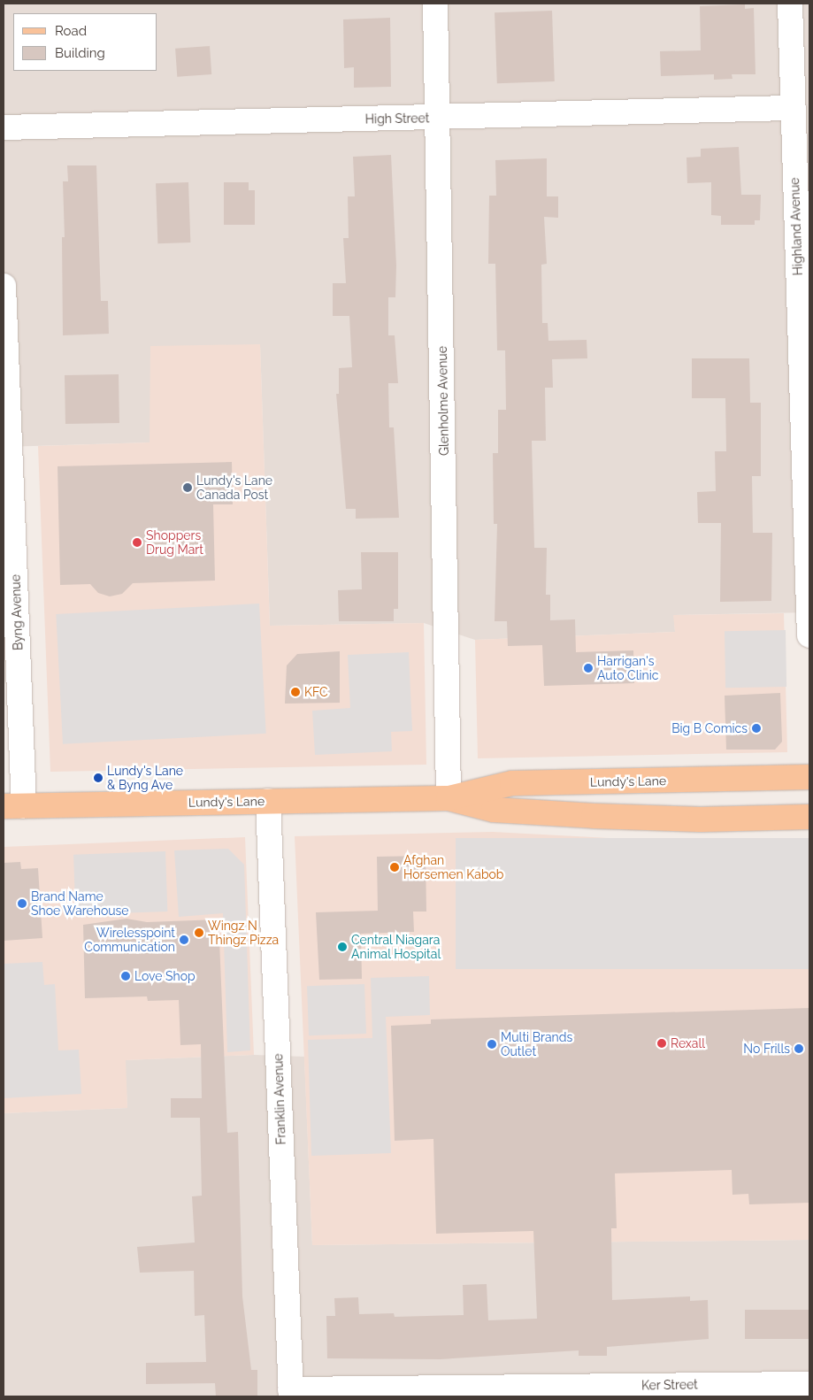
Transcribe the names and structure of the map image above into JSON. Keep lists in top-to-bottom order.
{
  "streets": {
    "main road": ["Lundy's Lane"],
    "street": [
      "High Street",
      "Highland Avenue",
      "Glenholme Avenue",
      "Byng Avenue",
      "Franklin Avenue",
      "Ker Street"
    ]
  },
  "crossings": [
    ["High Street", "Highland Avenue"],
    ["High Street", "Glenholme Avenue"],
    ["Glenholme Avenue", "Lundy's Lane"],
    ["Byng Avenue", "Lundy's Lane"],
    ["Lundy's Lane", "Franklin Avenue"],
    ["Franklin Avenue", "Ker Street"]
  ],
  "places": [
    "Lundy's Lane Canada Post",
    "Shoppers Drug Mart",
    "Harrigan's Auto Clinic",
    "KFC",
    "Big B Comics",
    "Lundy's Lane & Byng Ave",
    "Afghan Horsemen Kabob",
    "Brand Name Shoe Warehouse",
    "Wingz N Thingz Pizza",
    "Wirelesspoint Communication",
    "Central Niagara Animal Hospital",
    "Love Shop",
    "Rexall",
    "Multi Brands Outlet",
    "No Frills"
  ],
  "legend": ["Road", "Building"]
}
